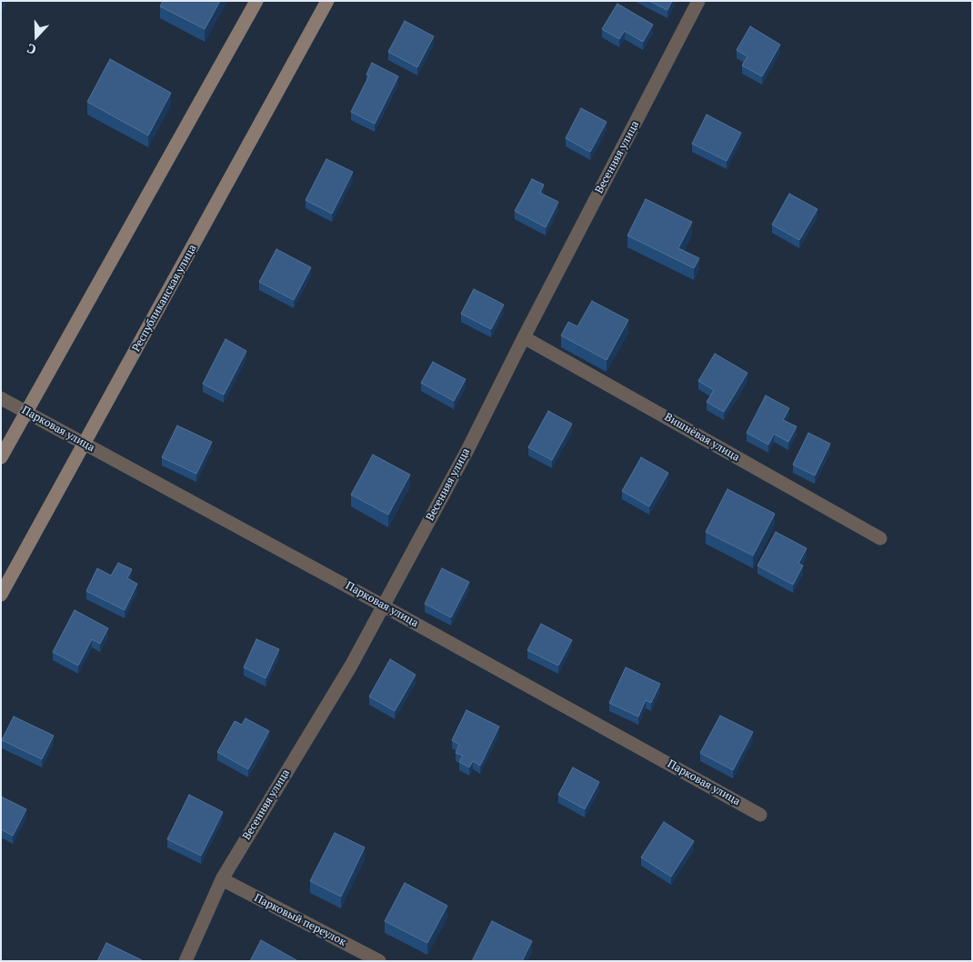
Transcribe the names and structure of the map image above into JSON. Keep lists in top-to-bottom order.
{
  "streets": {
    "street": [
      "Весенняя улица",
      "Республиканская улица",
      "Парковая улица",
      "Вишнёвая улица",
      "Парковый переулок"
    ]
  },
  "crossings": [
    ["Весенняя улица", "Парковая улица"],
    ["Весенняя улица", "Вишнёвая улица"],
    ["Весенняя улица", "Парковый переулок"],
    ["Республиканская улица", "Парковая улица"]
  ],
  "north": "bottom"
}
